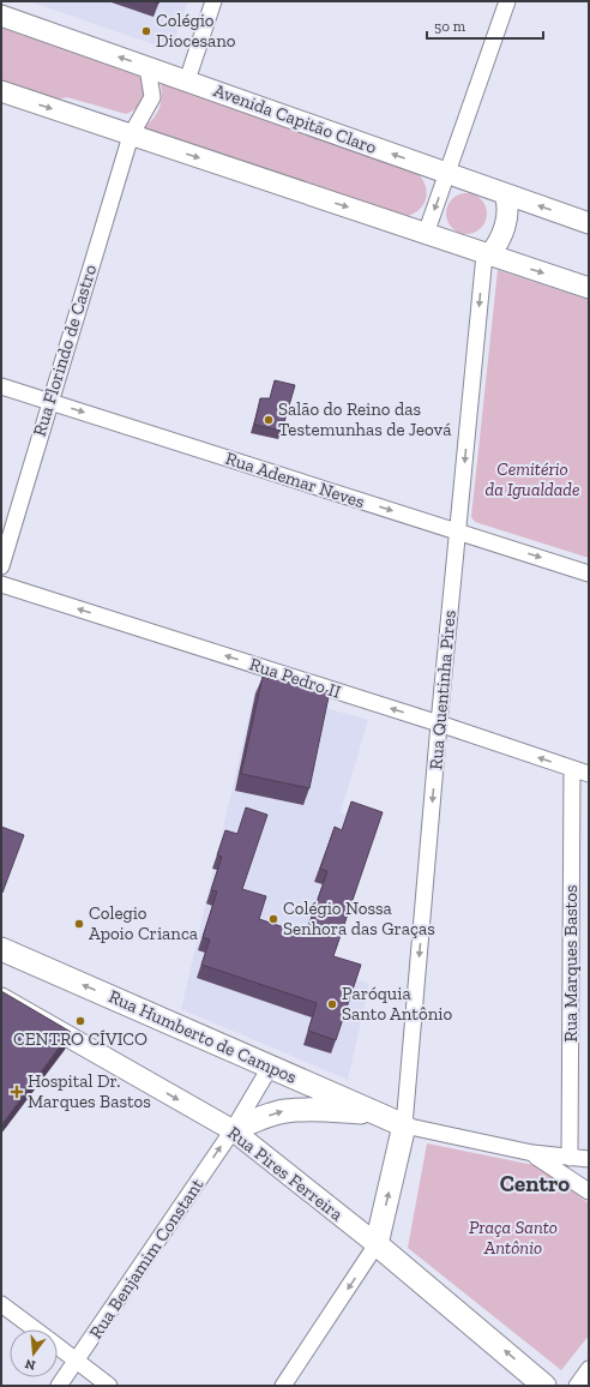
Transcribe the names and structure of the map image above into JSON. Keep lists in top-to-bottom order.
{
  "streets": {
    "main road": ["Rua Humberto de Campos", "Rua Pires Ferreira"],
    "street": [
      "Avenida Capitão Claro",
      "Rua Florindo de Castro",
      "Rua Ademar Neves",
      "Rua Pedro II",
      "Rua Quentinha Pires",
      "Rua Marques Bastos",
      "Rua Benjamim Constant"
    ]
  },
  "crossings": [
    ["Avenida Capitão Claro", "Rua Florindo de Castro"],
    ["Rua Florindo de Castro", "Rua Ademar Neves"],
    ["Rua Ademar Neves", "Rua Quentinha Pires"],
    ["Rua Pedro II", "Rua Quentinha Pires"],
    ["Rua Pedro II", "Rua Marques Bastos"],
    ["Rua Quentinha Pires", "Rua Humberto de Campos"],
    ["Rua Humberto de Campos", "Rua Benjamim Constant"],
    ["Rua Pires Ferreira", "Rua Benjamim Constant"]
  ],
  "one_way": [
    "Rua Ademar Neves",
    "Rua Pedro II",
    "Rua Quentinha Pires",
    "Rua Humberto de Campos",
    "Rua Benjamim Constant"
  ],
  "districts": ["Centro"],
  "parks": ["Cemitério da Igualdade", "Praça Santo Antônio"],
  "places": {
    "other": [
      "Colégio Diocesano",
      "Salão do Reino das Testemunhas de Jeová",
      "Colégio Nossa Senhora das Graças",
      "Colegio Apoio Crianca",
      "Paróquia Santo Antônio",
      "CENTRO CÍVICO"
    ],
    "health": ["Hospital Dr. Marques Bastos"]
  },
  "scale_bar": "50 m",
  "north": "bottom"
}
